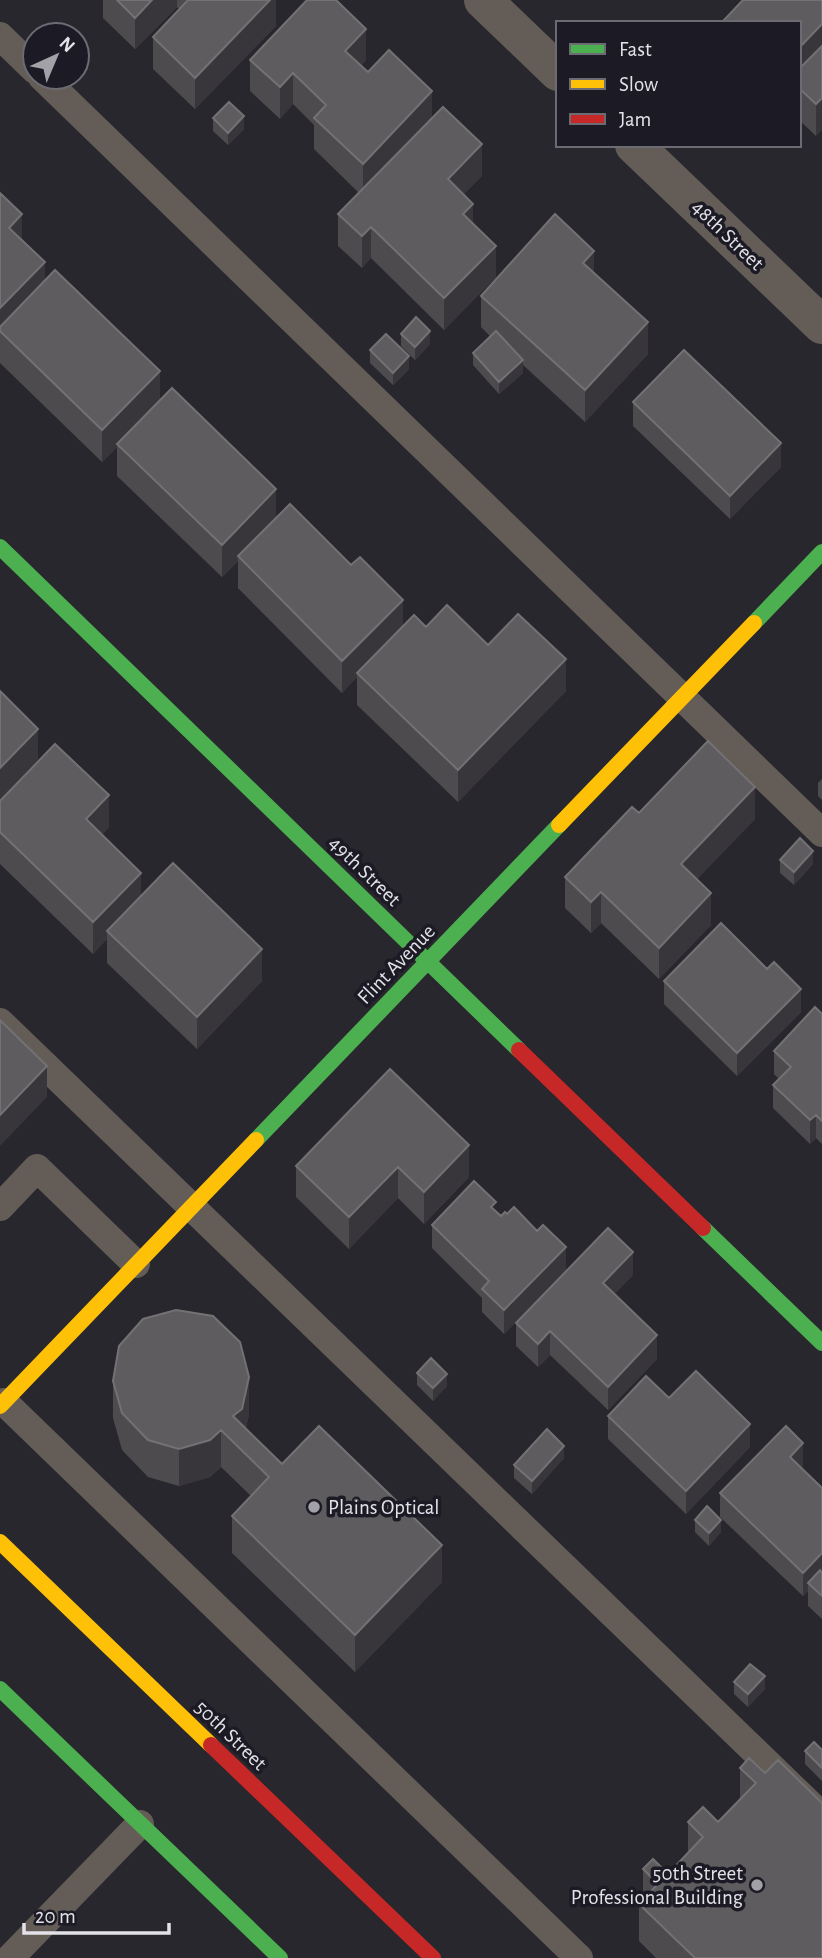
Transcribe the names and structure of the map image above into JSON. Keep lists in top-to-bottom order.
{
  "streets": {
    "street": [
      "48th Street",
      "49th Street",
      "Flint Avenue",
      "50th Street"
    ]
  },
  "crossings": [
    ["49th Street", "Flint Avenue"]
  ],
  "places": ["Plains Optical", "50th Street Professional Building"],
  "legend": ["Fast", "Slow", "Jam"],
  "scale_bar": "20 m",
  "north": "top right"
}
